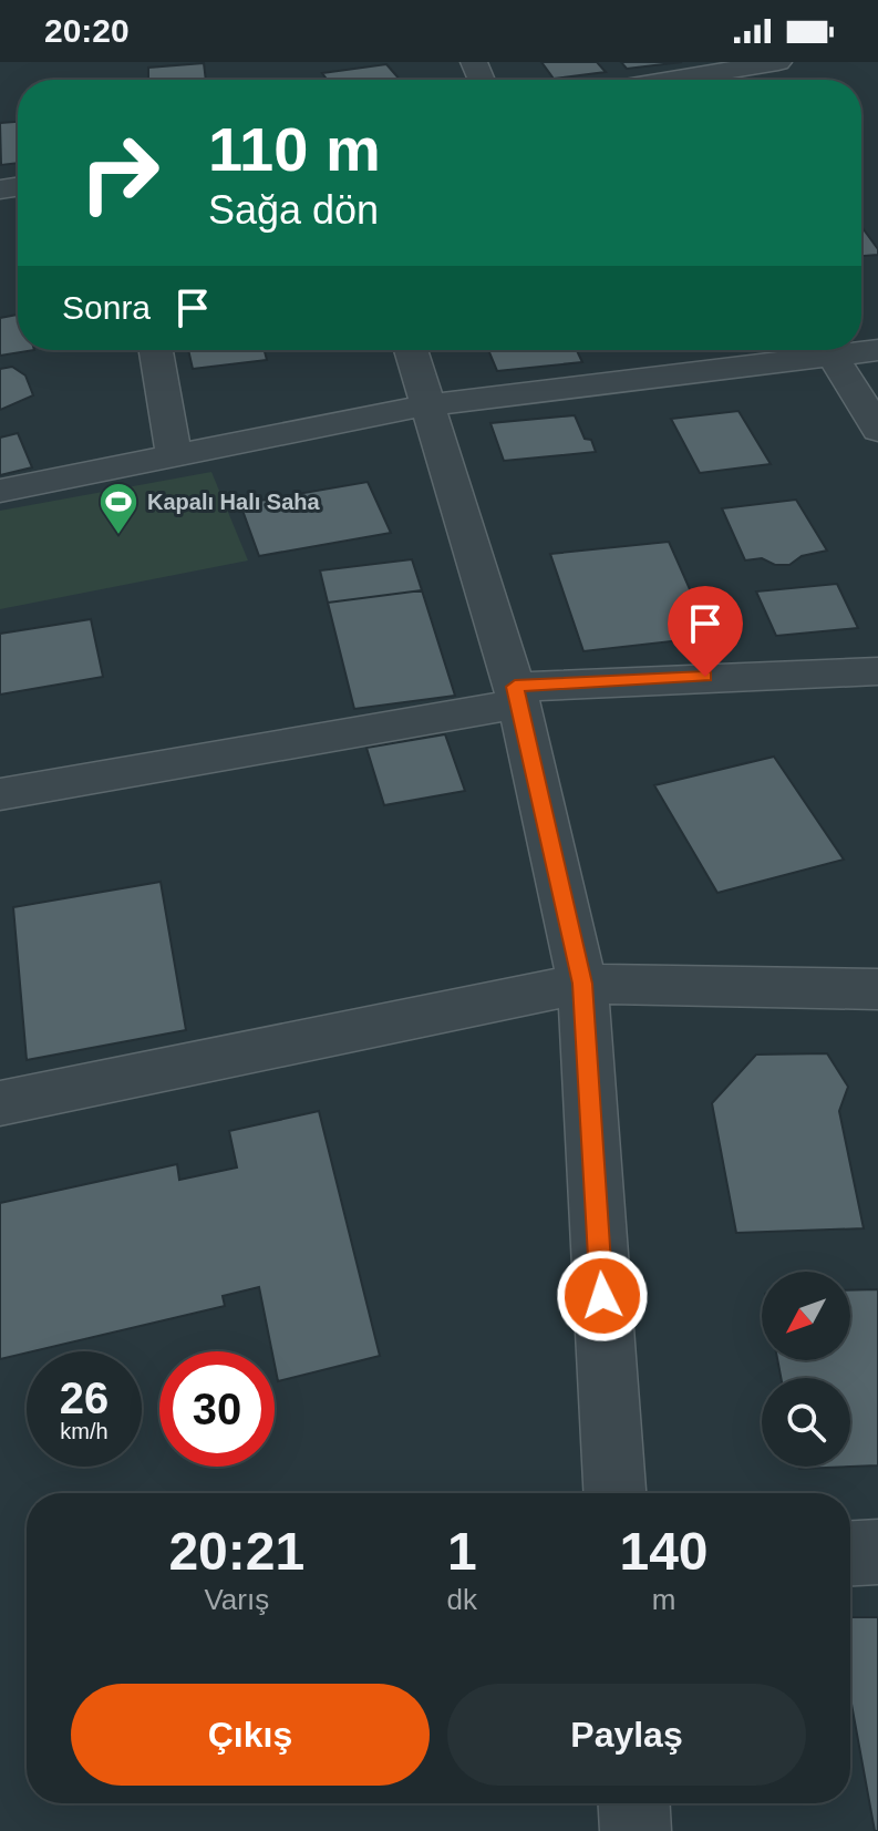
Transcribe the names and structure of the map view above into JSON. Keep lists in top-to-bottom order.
{
  "places": {
    "sports": ["Kapalı Halı Saha"]
  },
  "north": "bottom left",
  "page": {
    "status": "20:20",
    "turn": ["110 m", "Sağa dön"],
    "then": "Sonra",
    "speed": "26 km/h",
    "limit": "30",
    "eta": [
      "20:21",
      "Varış",
      "1",
      "dk",
      "140",
      "m"
    ],
    "buttons": ["Çıkış", "Paylaş"]
  }
}
